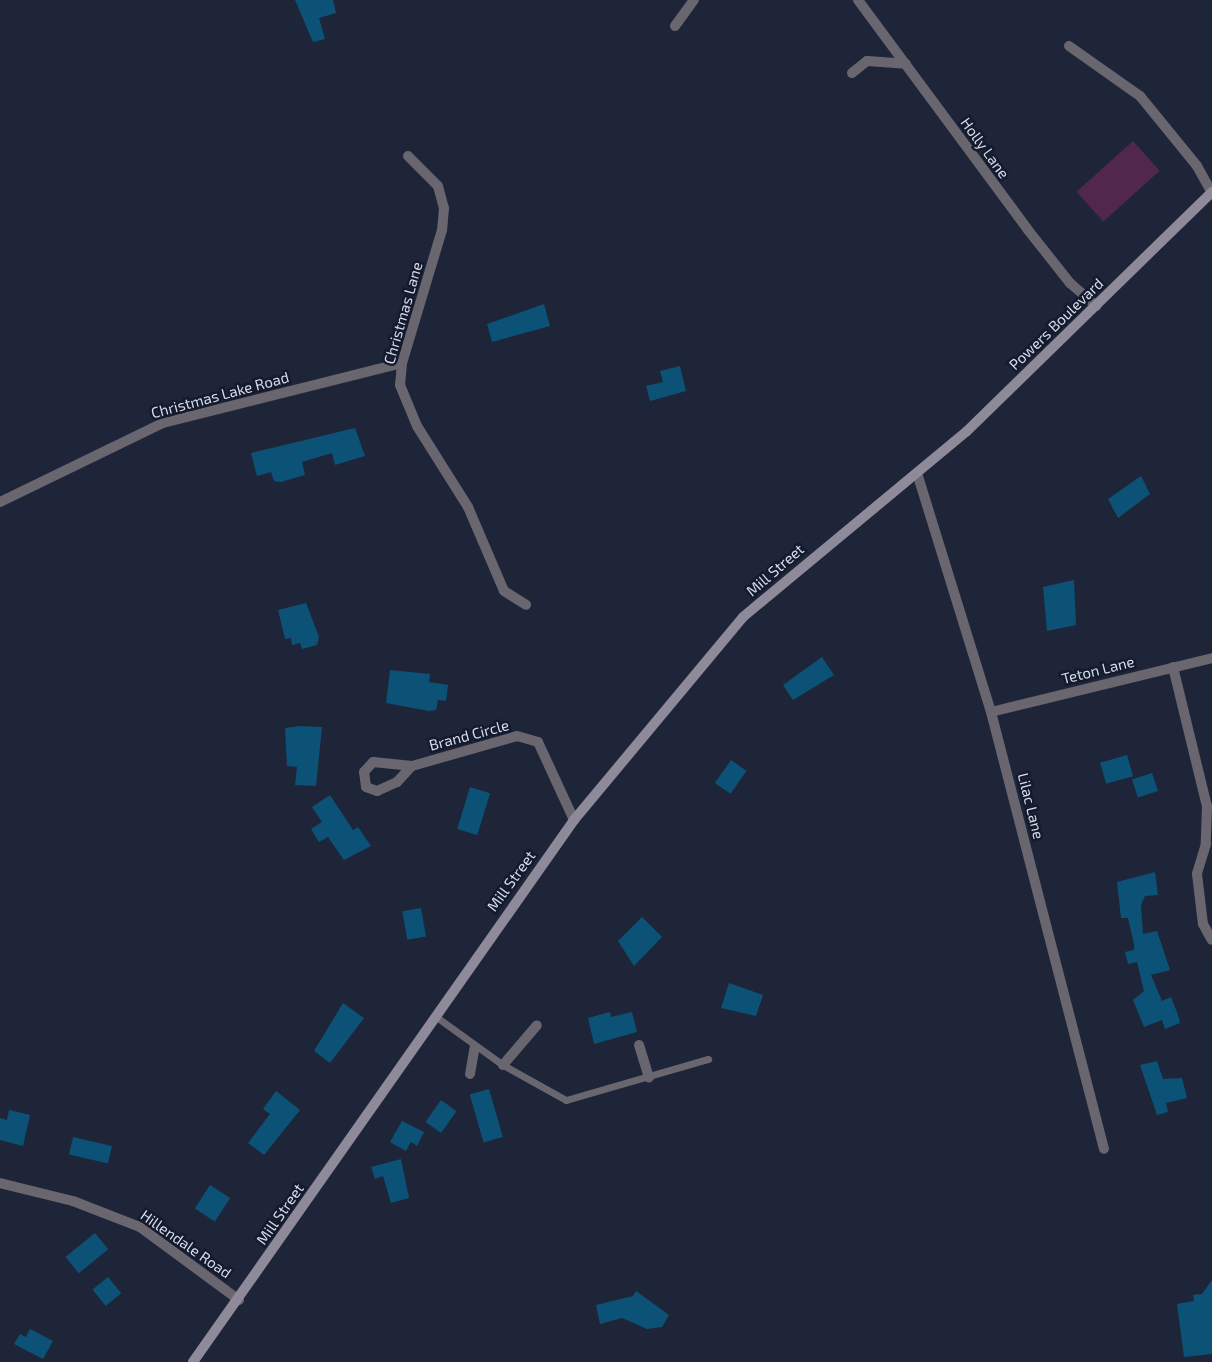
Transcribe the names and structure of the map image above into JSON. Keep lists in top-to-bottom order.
{
  "streets": {
    "main road": ["Powers Boulevard", "Mill Street"],
    "street": [
      "Holly Lane",
      "Christmas Lane",
      "Christmas Lake Road",
      "Teton Lane",
      "Brand Circle",
      "Lilac Lane",
      "Hillendale Road"
    ]
  },
  "crossings": [
    ["Holly Lane", "Powers Boulevard"],
    ["Christmas Lane", "Christmas Lake Road"],
    ["Powers Boulevard", "Mill Street"],
    ["Powers Boulevard", "Lilac Lane"],
    ["Mill Street", "Brand Circle"],
    ["Mill Street", "Lilac Lane"],
    ["Mill Street", "Hillendale Road"],
    ["Teton Lane", "Lilac Lane"]
  ]
}
